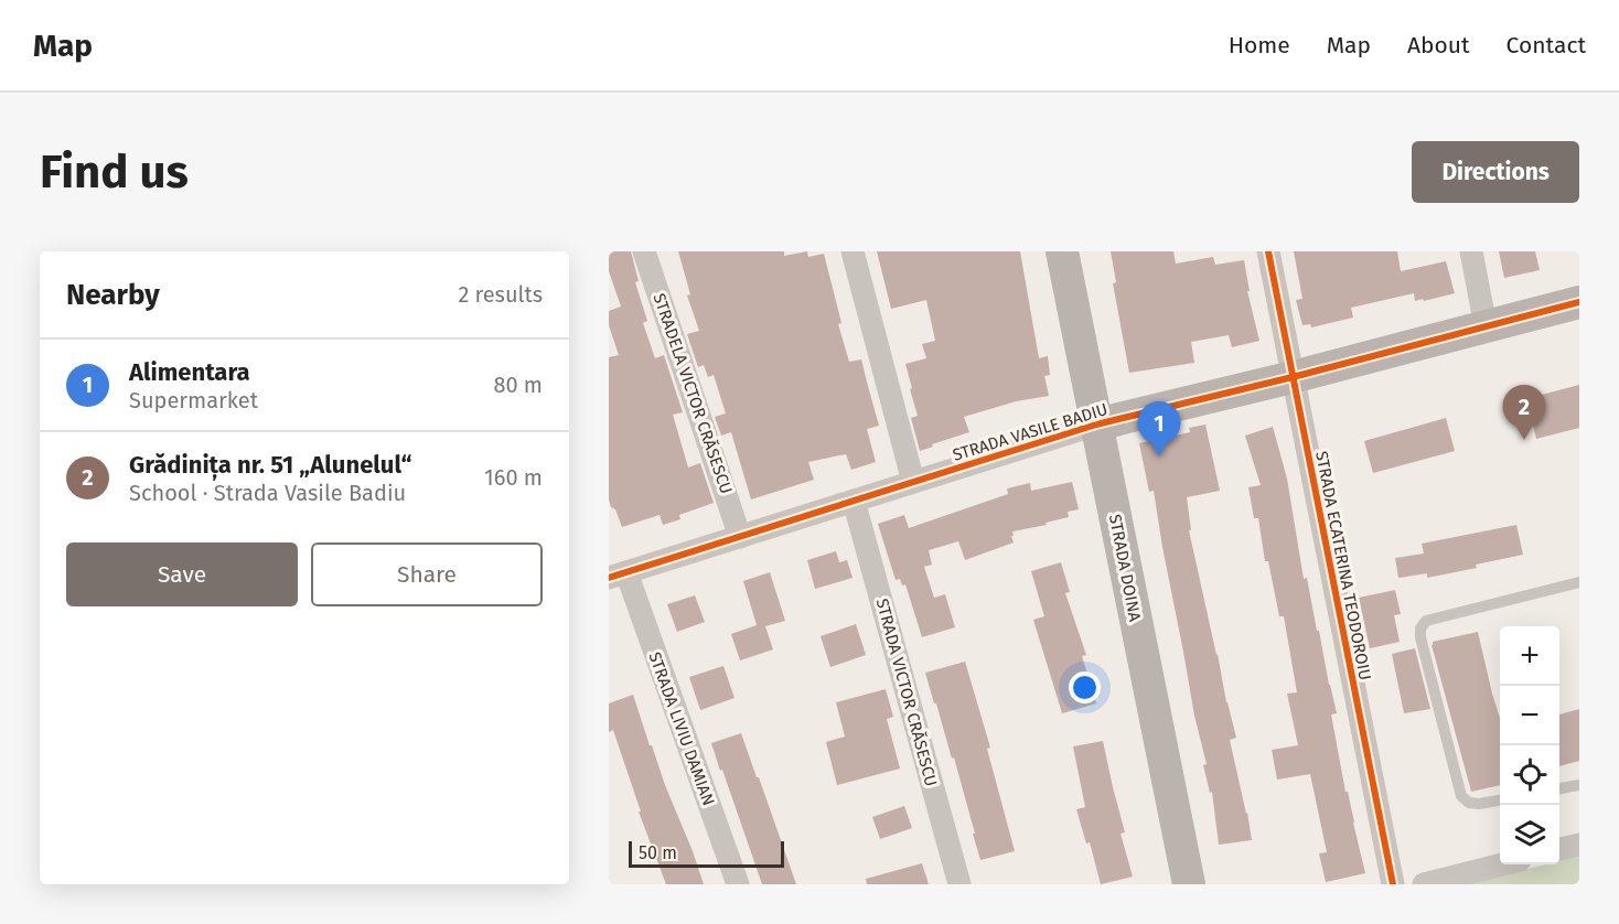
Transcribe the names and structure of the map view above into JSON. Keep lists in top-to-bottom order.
{
  "streets": {
    "main road": ["STRADA VASILE BADIU", "STRADA DOINA"],
    "street": [
      "STRADELA VICTOR CRĂSESCU",
      "STRADA ECATERINA TEODOROIU",
      "STRADA VICTOR CRĂSESCU",
      "STRADA LIVIU DAMIAN"
    ]
  },
  "crossings": [
    ["STRADELA VICTOR CRĂSESCU", "STRADA VASILE BADIU"],
    ["STRADA VASILE BADIU", "STRADA ECATERINA TEODOROIU"],
    ["STRADA VASILE BADIU", "STRADA DOINA"],
    ["STRADA VASILE BADIU", "STRADA VICTOR CRĂSESCU"],
    ["STRADA VASILE BADIU", "STRADA LIVIU DAMIAN"]
  ],
  "scale_bar": "50 m",
  "page": {
    "header": "Map",
    "nav": [
      "Home",
      "Map",
      "About",
      "Contact"
    ],
    "buttons": [
      "Directions",
      ["Save", "Share"]
    ],
    "title": "Find us",
    "heading": ["Nearby", "2 results"],
    "list": [
      {
        "mark": "1",
        "name": "Alimentara",
        "note": "Supermarket",
        "value": "80 m"
      },
      {
        "mark": "2",
        "name": "Grădinița nr. 51 „Alunelul“",
        "note": "School · Strada Vasile Badiu",
        "value": "160 m"
      }
    ],
    "pins": ["2", "1"],
    "map_buttons": ["+", "−"],
    "scale": "50 m"
  }
}
